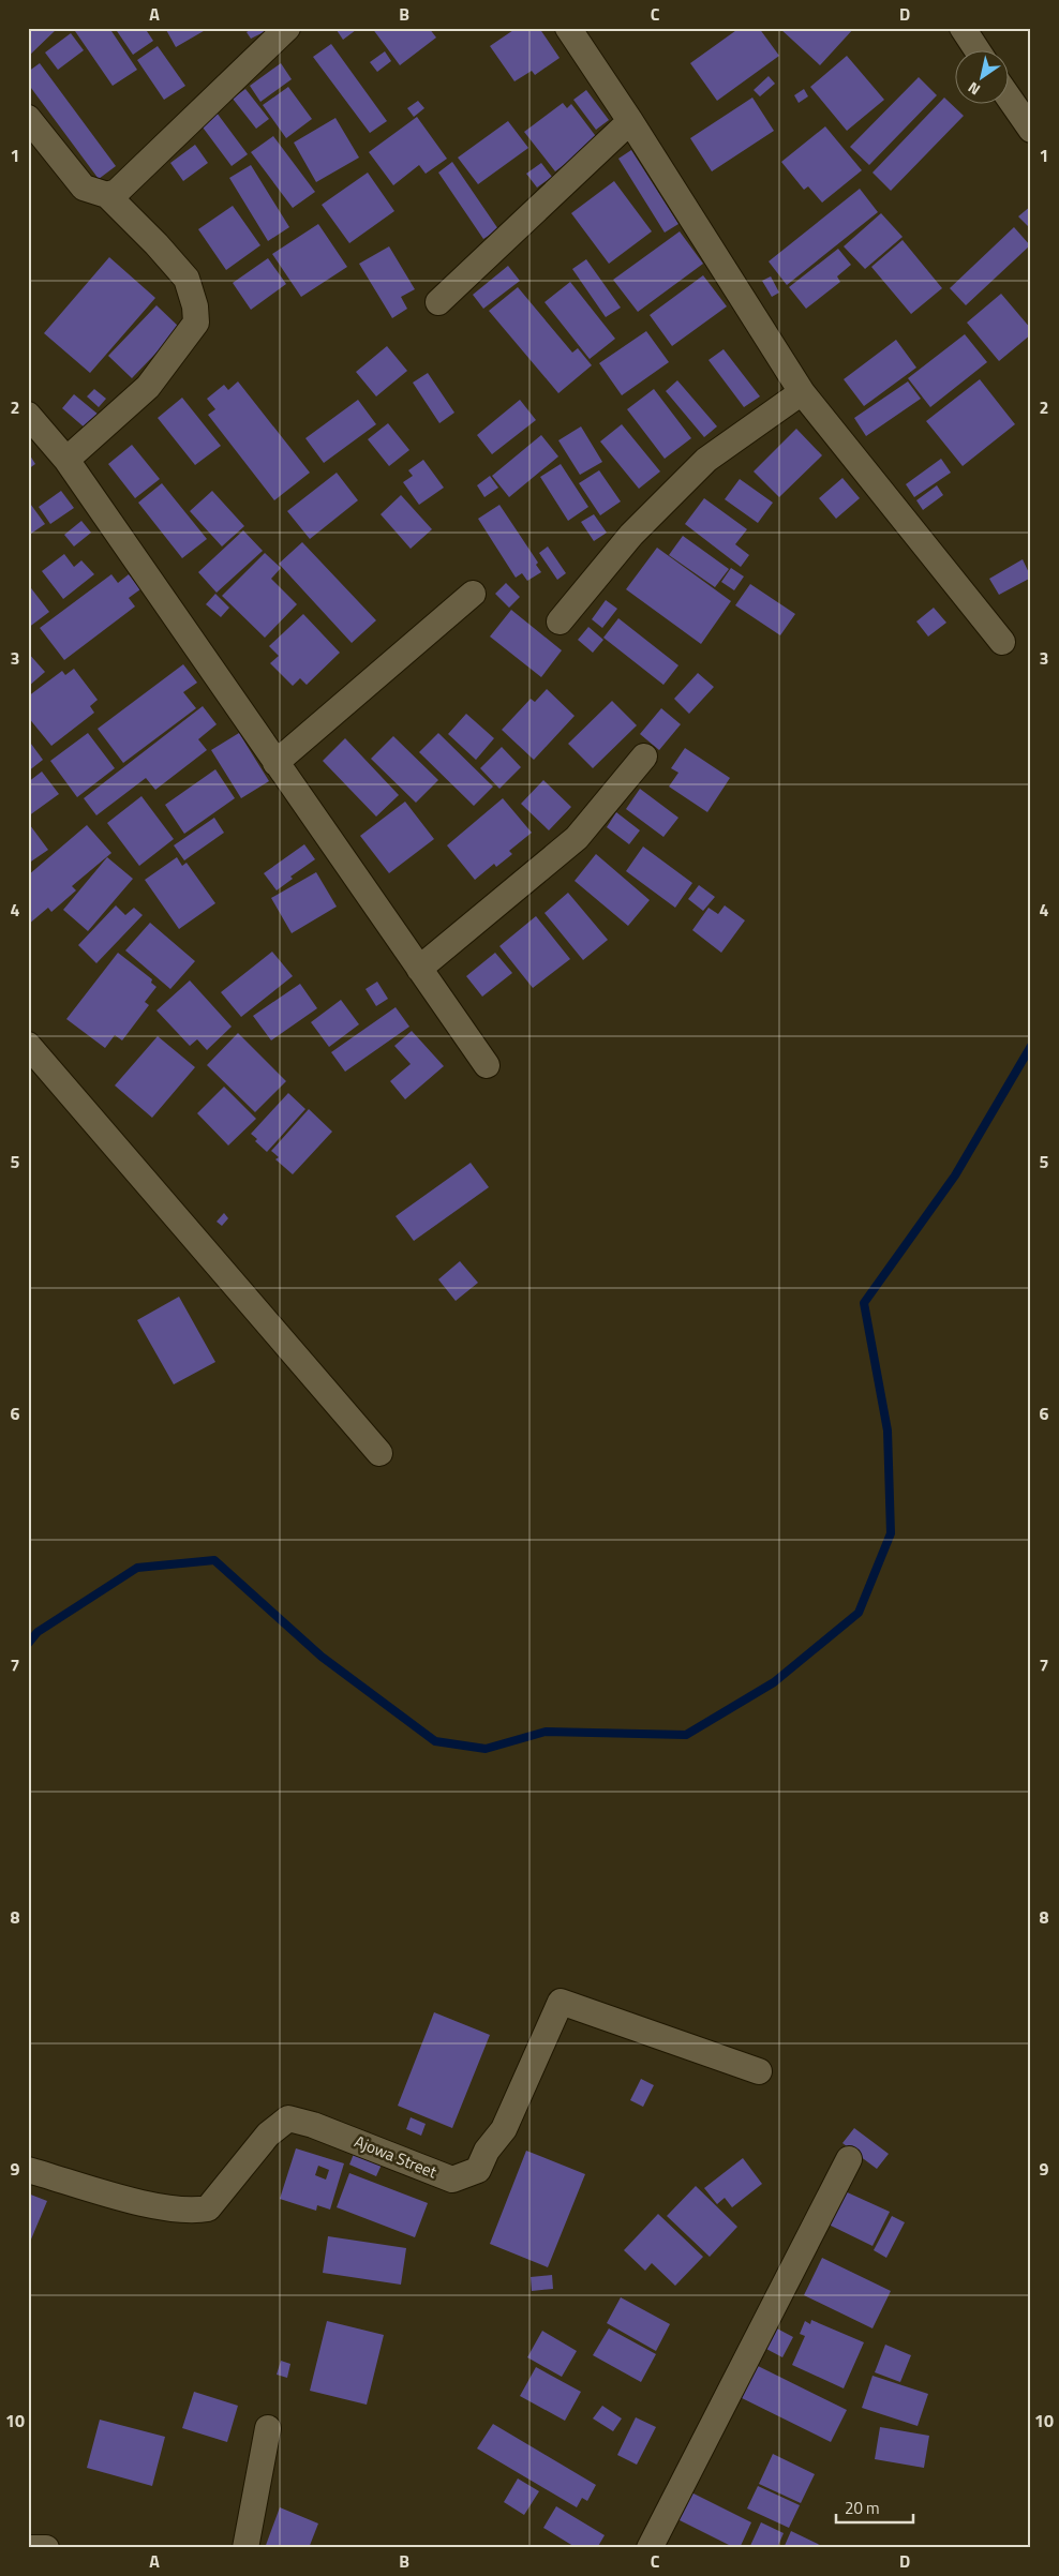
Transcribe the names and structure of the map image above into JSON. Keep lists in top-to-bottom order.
{
  "streets": {
    "street": ["Ajowa Street"]
  },
  "scale_bar": "20 m",
  "north": "bottom left",
  "grid": {
    "columns": [
      "A",
      "B",
      "C",
      "D"
    ],
    "rows": [
      "1",
      "2",
      "3",
      "4",
      "5",
      "6",
      "7",
      "8",
      "9",
      "10"
    ]
  }
}
